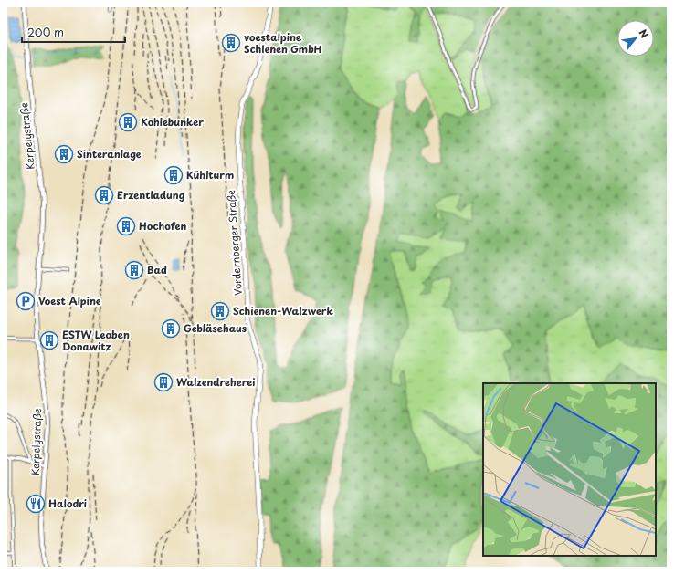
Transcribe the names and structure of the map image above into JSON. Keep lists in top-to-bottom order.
{
  "streets": {
    "main road": ["Kerpelystraße", "Vordernberger Straße"]
  },
  "places": {
    "building": [
      "voestalpine Schienen GmbH",
      "Kohlebunker",
      "Sinteranlage",
      "Kühlturm",
      "Erzentladung",
      "Hochofen",
      "Bad",
      "Schienen-Walzwerk",
      "Gebläsehaus",
      "ESTW Leoben Donawitz",
      "Walzendreherei"
    ],
    "parking": ["Voest Alpine"],
    "restaurant": ["Halodri"]
  },
  "scale_bar": "200 m",
  "north": "top right"
}
